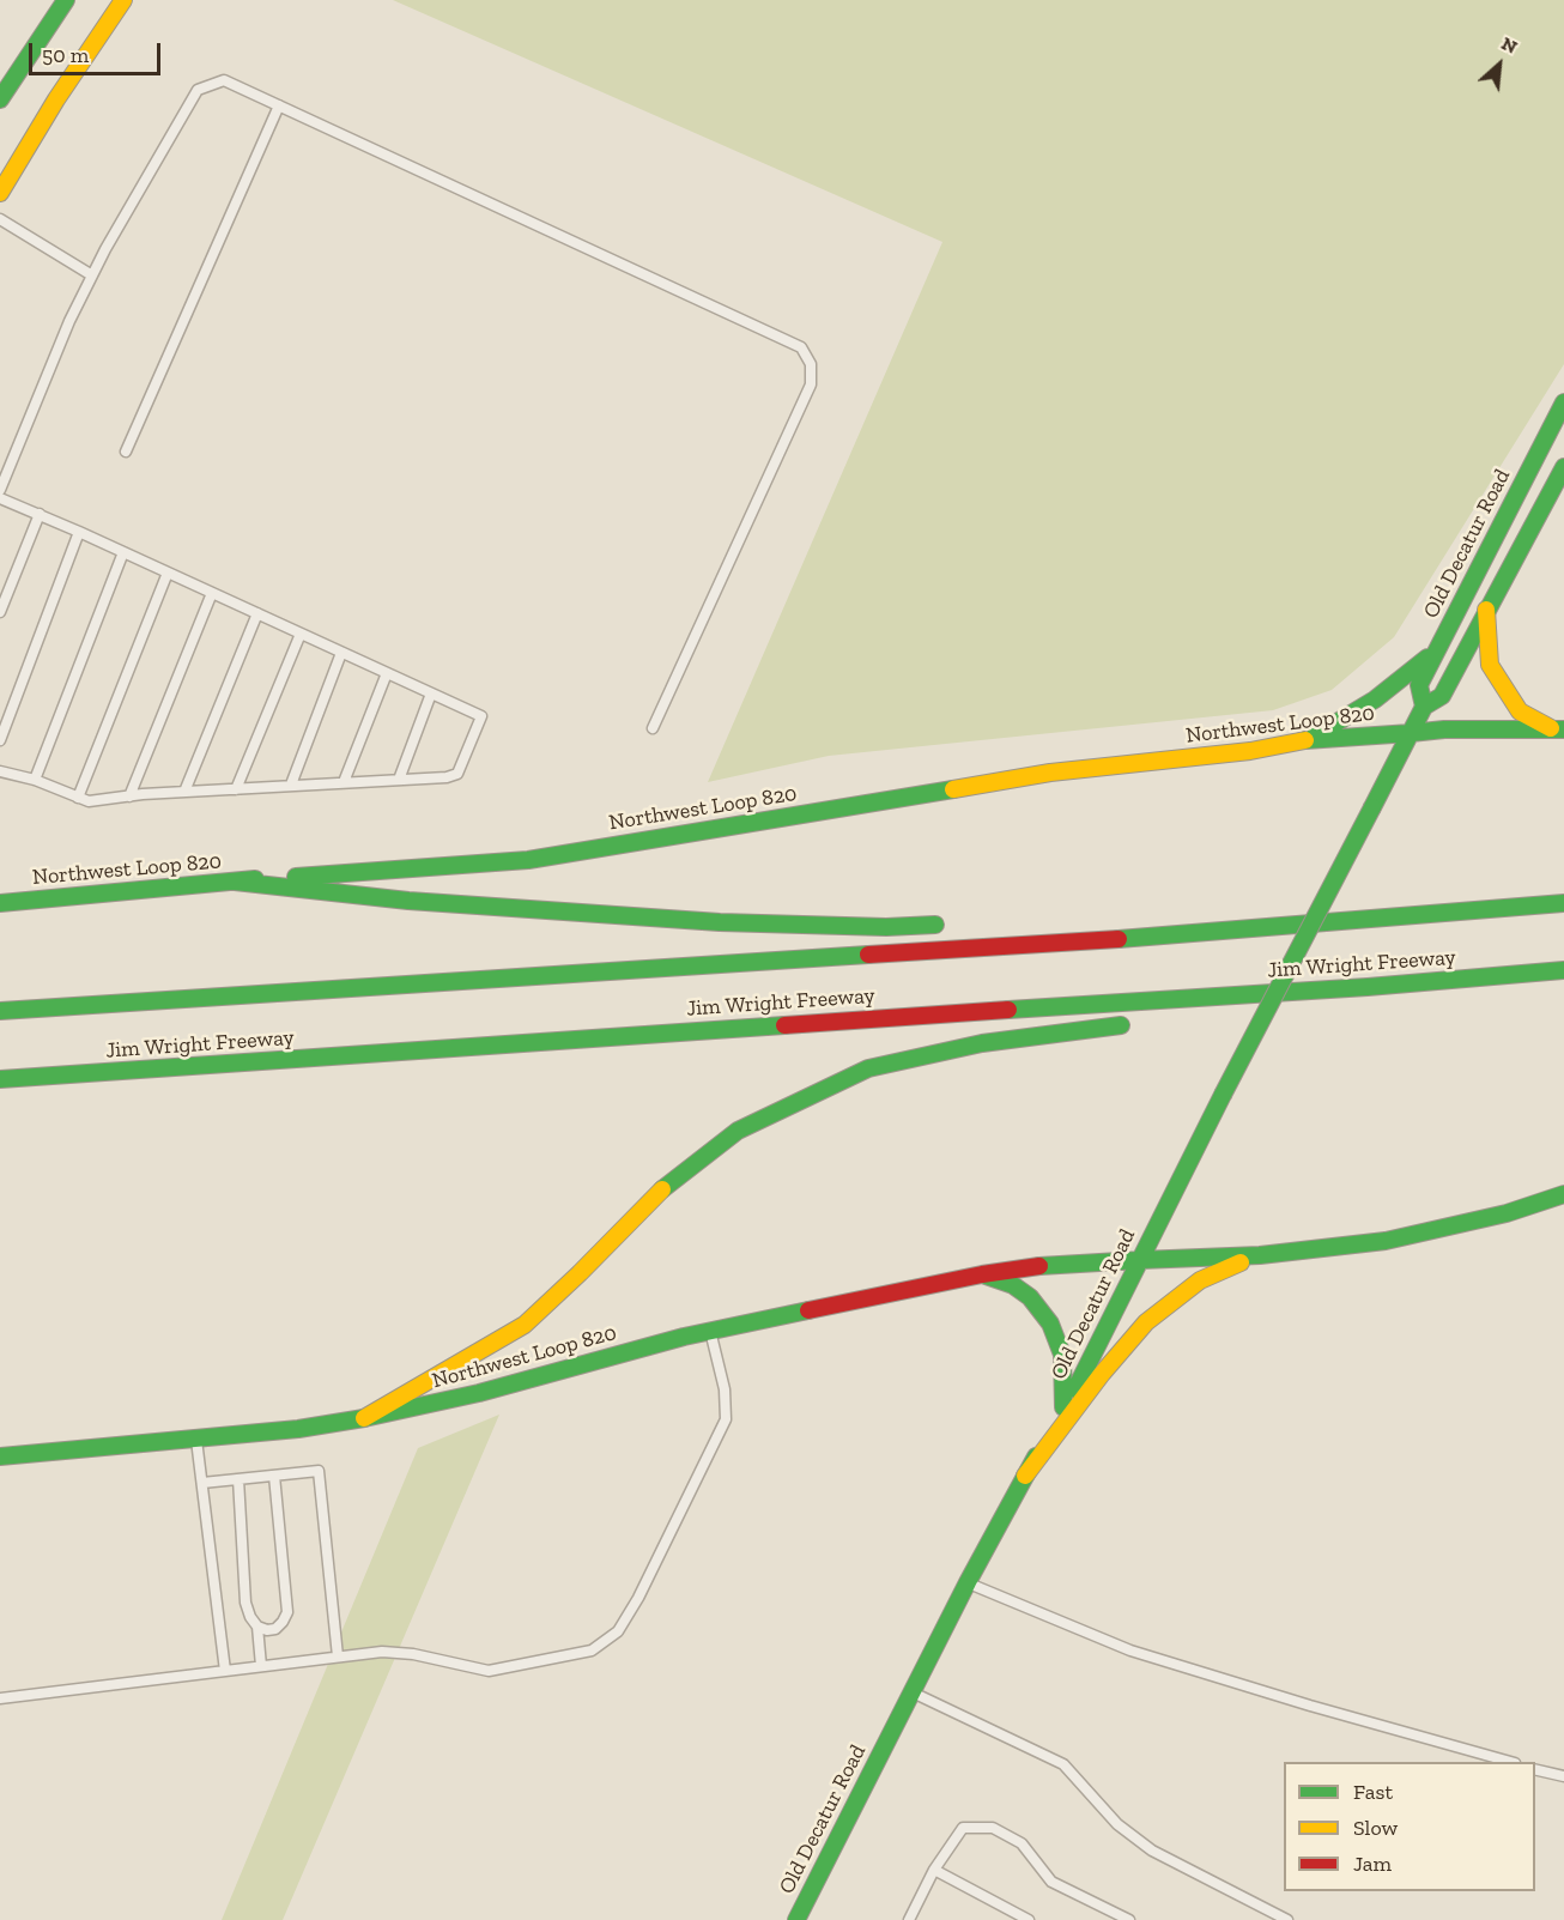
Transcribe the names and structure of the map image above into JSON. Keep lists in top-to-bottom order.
{
  "streets": {
    "main road": ["Old Decatur Road", "Northwest Loop 820", "Jim Wright Freeway"]
  },
  "crossings": [
    ["Old Decatur Road", "Northwest Loop 820"]
  ],
  "legend": ["Fast", "Slow", "Jam"],
  "scale_bar": "50 m",
  "north": "top right"
}
